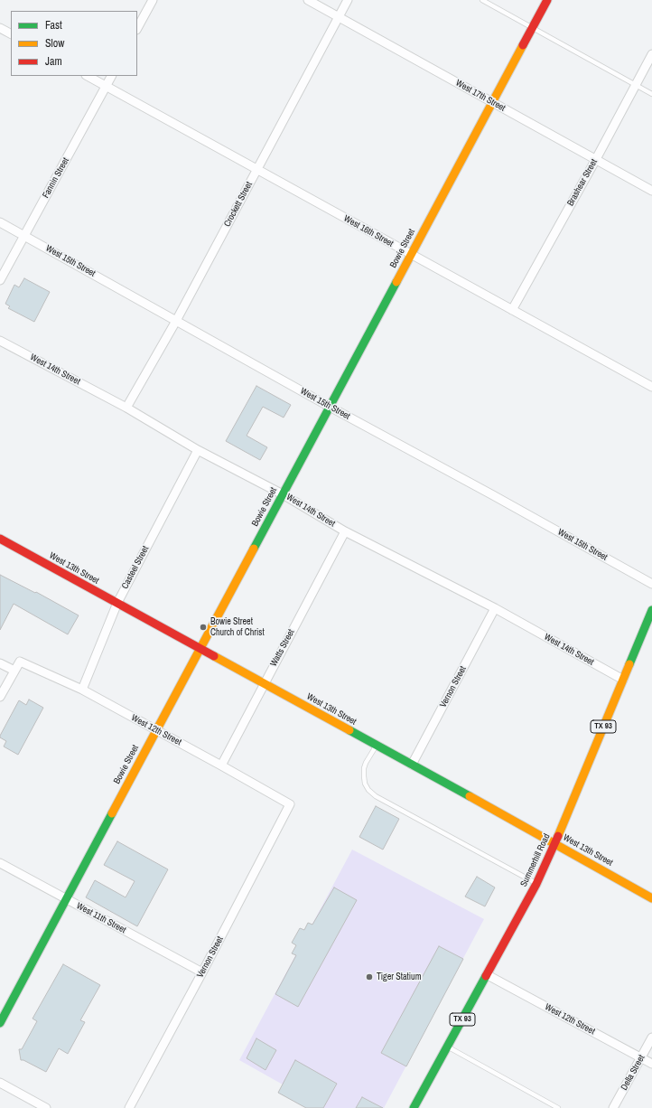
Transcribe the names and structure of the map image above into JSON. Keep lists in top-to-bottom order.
{
  "streets": {
    "street": [
      "West 17th Street",
      "Fannin Street",
      "Brashear Street",
      "Crockett Street",
      "West 16th Street",
      "Bowie Street",
      "West 15th Street",
      "West 14th Street",
      "Casteel Street",
      "West 13th Street",
      "Watts Street",
      "Vernon Street",
      "TX 93",
      "West 12th Street",
      "Summerhill Road",
      "West 11th Street",
      "Della Street"
    ]
  },
  "crossings": [
    ["West 17th Street", "Brashear Street"],
    ["West 17th Street", "Crockett Street"],
    ["West 17th Street", "Bowie Street"],
    ["Fannin Street", "West 16th Street"],
    ["Fannin Street", "West 15th Street"],
    ["Brashear Street", "West 16th Street"],
    ["Crockett Street", "West 16th Street"],
    ["Crockett Street", "West 15th Street"],
    ["Crockett Street", "West 14th Street"],
    ["West 16th Street", "Bowie Street"],
    ["Bowie Street", "West 15th Street"],
    ["Bowie Street", "West 14th Street"],
    ["Bowie Street", "West 13th Street"],
    ["Bowie Street", "West 12th Street"],
    ["Bowie Street", "West 11th Street"],
    ["West 14th Street", "Casteel Street"],
    ["West 14th Street", "Watts Street"],
    ["West 14th Street", "Vernon Street"],
    ["West 14th Street", "Summerhill Road"],
    ["Casteel Street", "West 13th Street"],
    ["Casteel Street", "West 12th Street"],
    ["West 13th Street", "Watts Street"],
    ["West 13th Street", "Vernon Street"],
    ["West 13th Street", "Summerhill Road"],
    ["Watts Street", "West 12th Street"],
    ["Vernon Street", "West 12th Street"],
    ["Vernon Street", "West 11th Street"],
    ["West 12th Street", "Summerhill Road"],
    ["West 12th Street", "Della Street"]
  ],
  "places": ["Bowie Street Church of Christ", "Tiger Statium"],
  "legend": ["Fast", "Slow", "Jam"]
}
